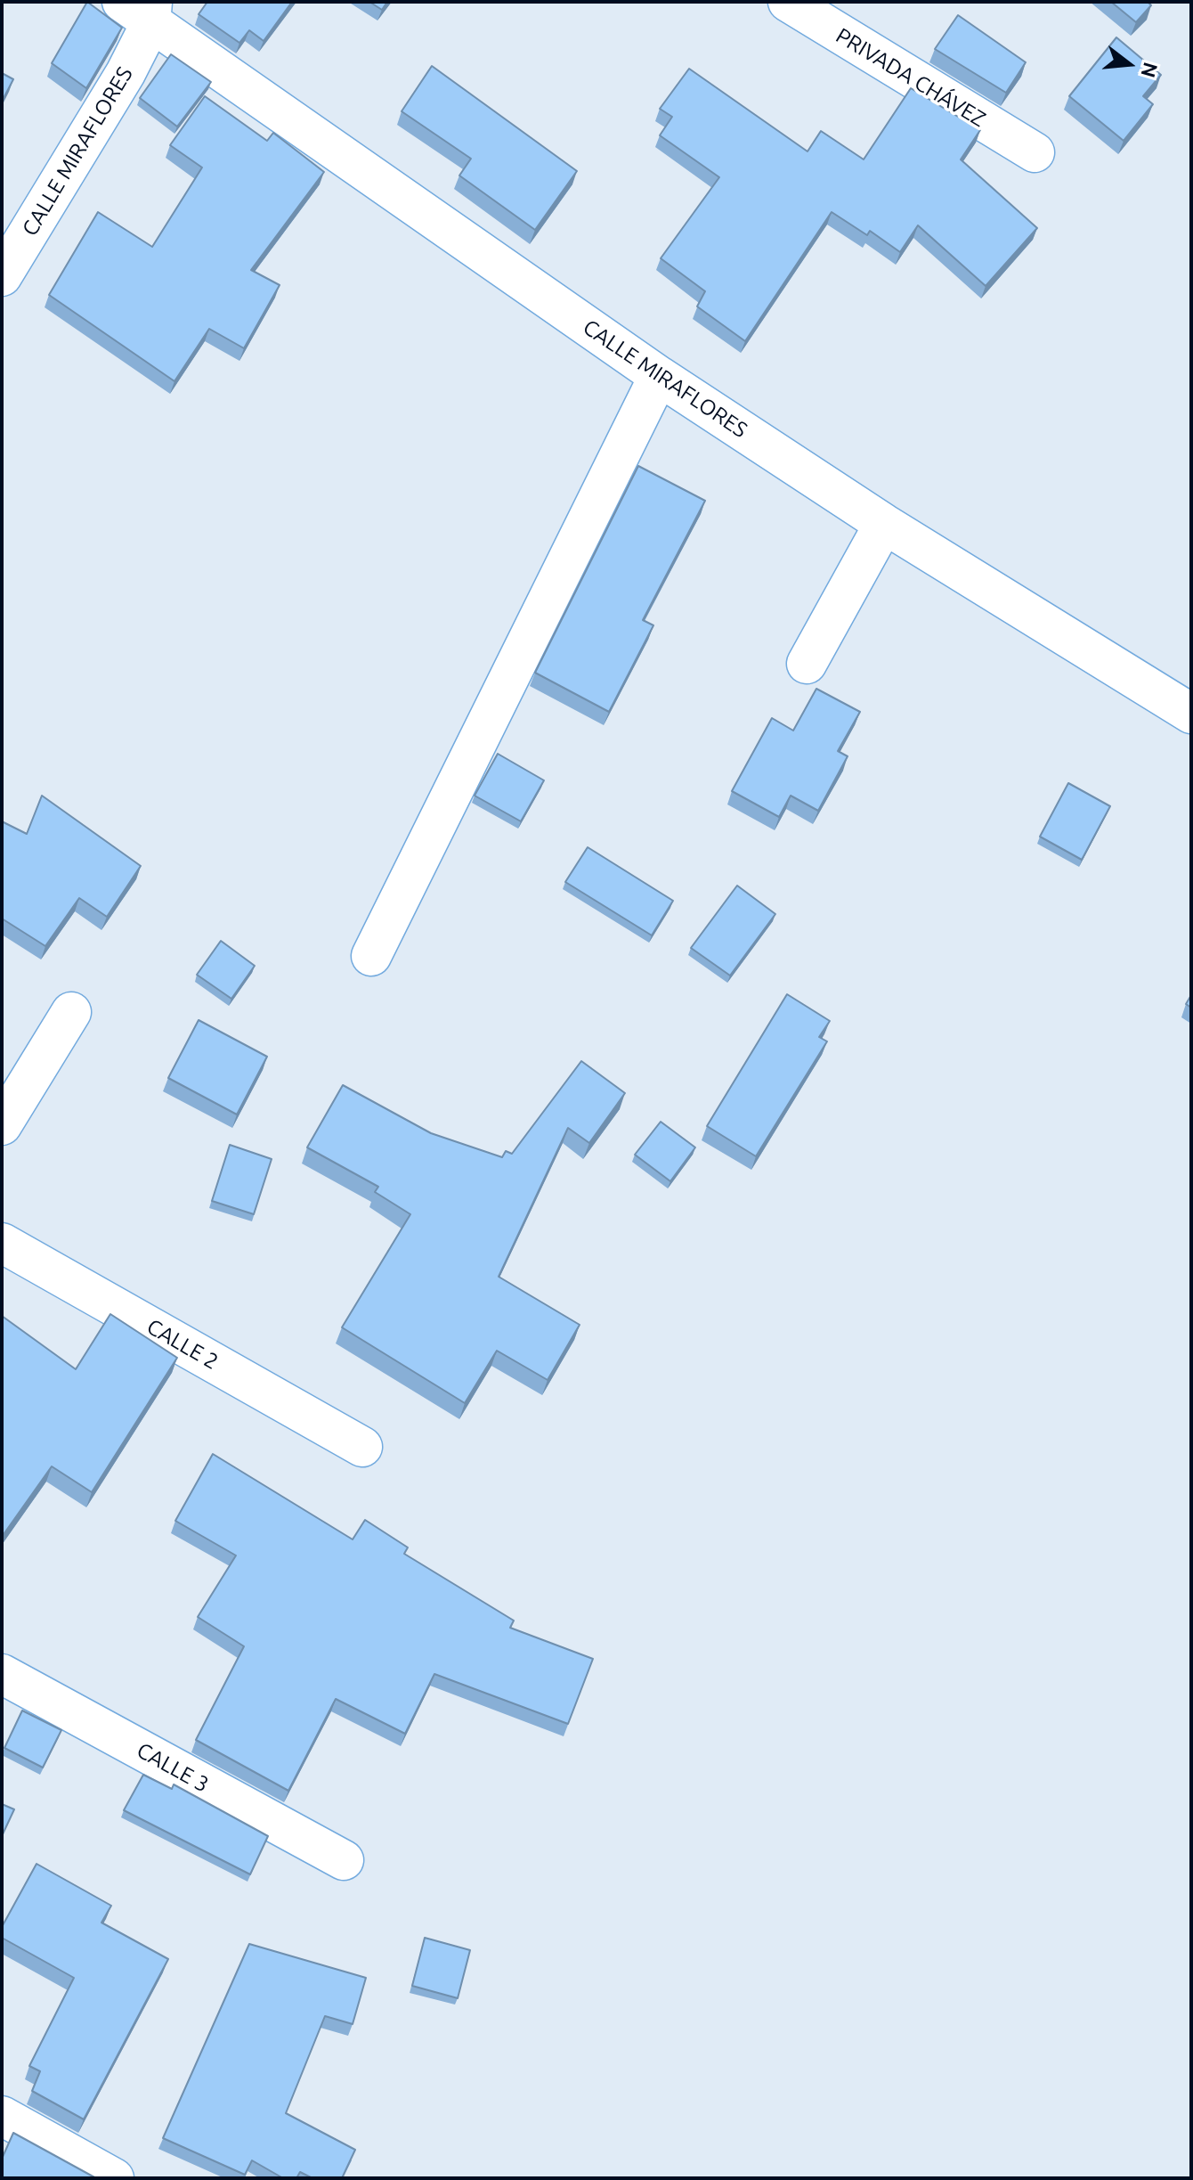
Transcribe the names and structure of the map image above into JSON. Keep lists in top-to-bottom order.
{
  "streets": {
    "street": [
      "PRIVADA CHÁVEZ",
      "CALLE MIRAFLORES",
      "CALLE 2",
      "CALLE 3"
    ]
  },
  "north": "right"
}
